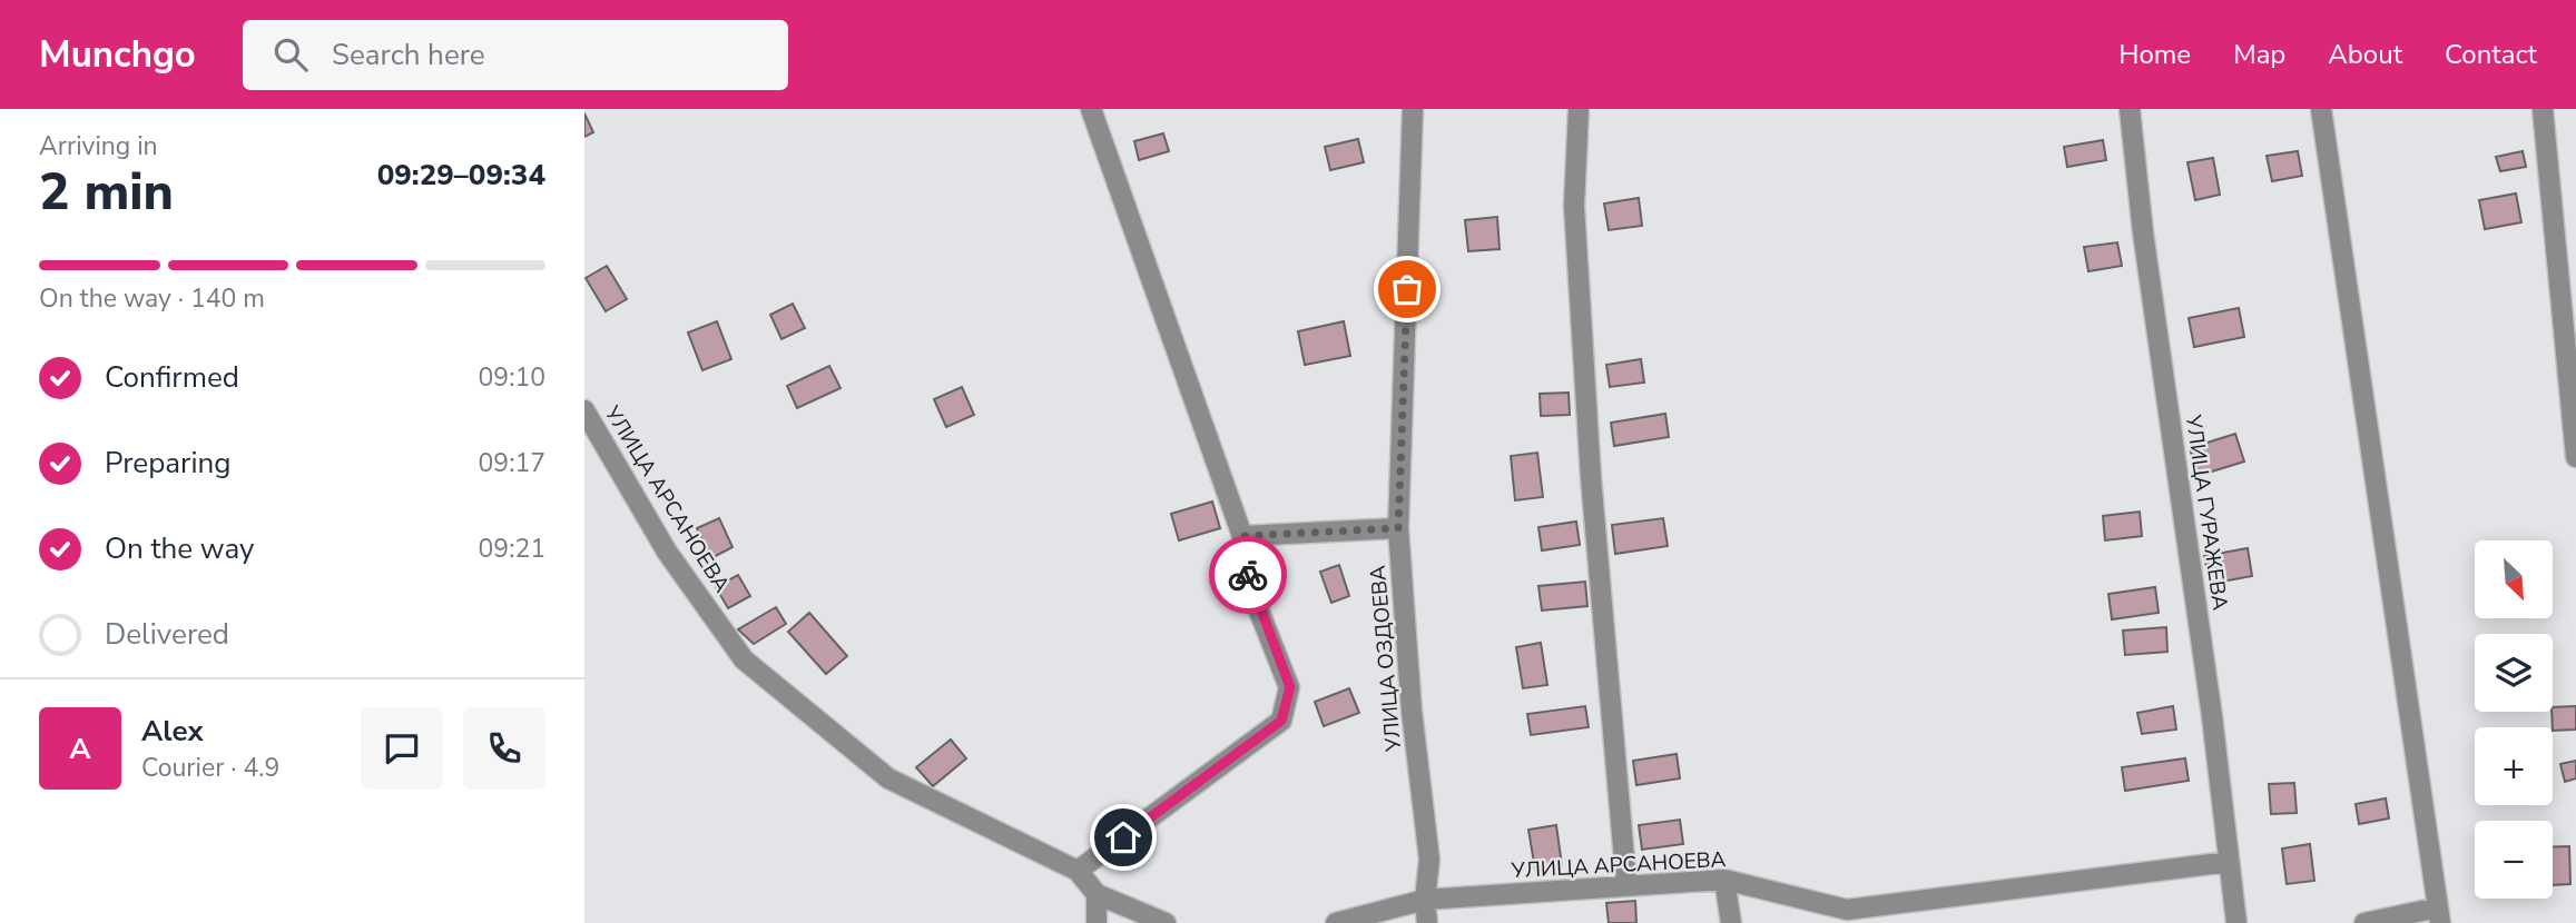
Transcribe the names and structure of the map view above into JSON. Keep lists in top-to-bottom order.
{
  "streets": {
    "street": ["УЛИЦА АРСАНОЕВА", "УЛИЦА ГУРАЖЕВА", "УЛИЦА ОЗДОЕВА"]
  },
  "crossings": [
    ["УЛИЦА АРСАНОЕВА", "УЛИЦА ГУРАЖЕВА"],
    ["УЛИЦА АРСАНОЕВА", "УЛИЦА ОЗДОЕВА"]
  ],
  "north": "bottom right",
  "page": {
    "header": "Munchgo",
    "search": "Search here",
    "nav": [
      "Home",
      "Map",
      "About",
      "Contact"
    ],
    "heading": ["2 min", "Arriving in", "09:29–09:34"],
    "panel": ["Alex", "Courier · 4.9"],
    "bar": "On the way · 140 m",
    "list": [
      ["Confirmed", "09:10"],
      ["Preparing", "09:17"],
      ["On the way", "09:21"],
      "Delivered"
    ],
    "map_buttons": ["+", "−"],
    "round": "A"
  }
}
